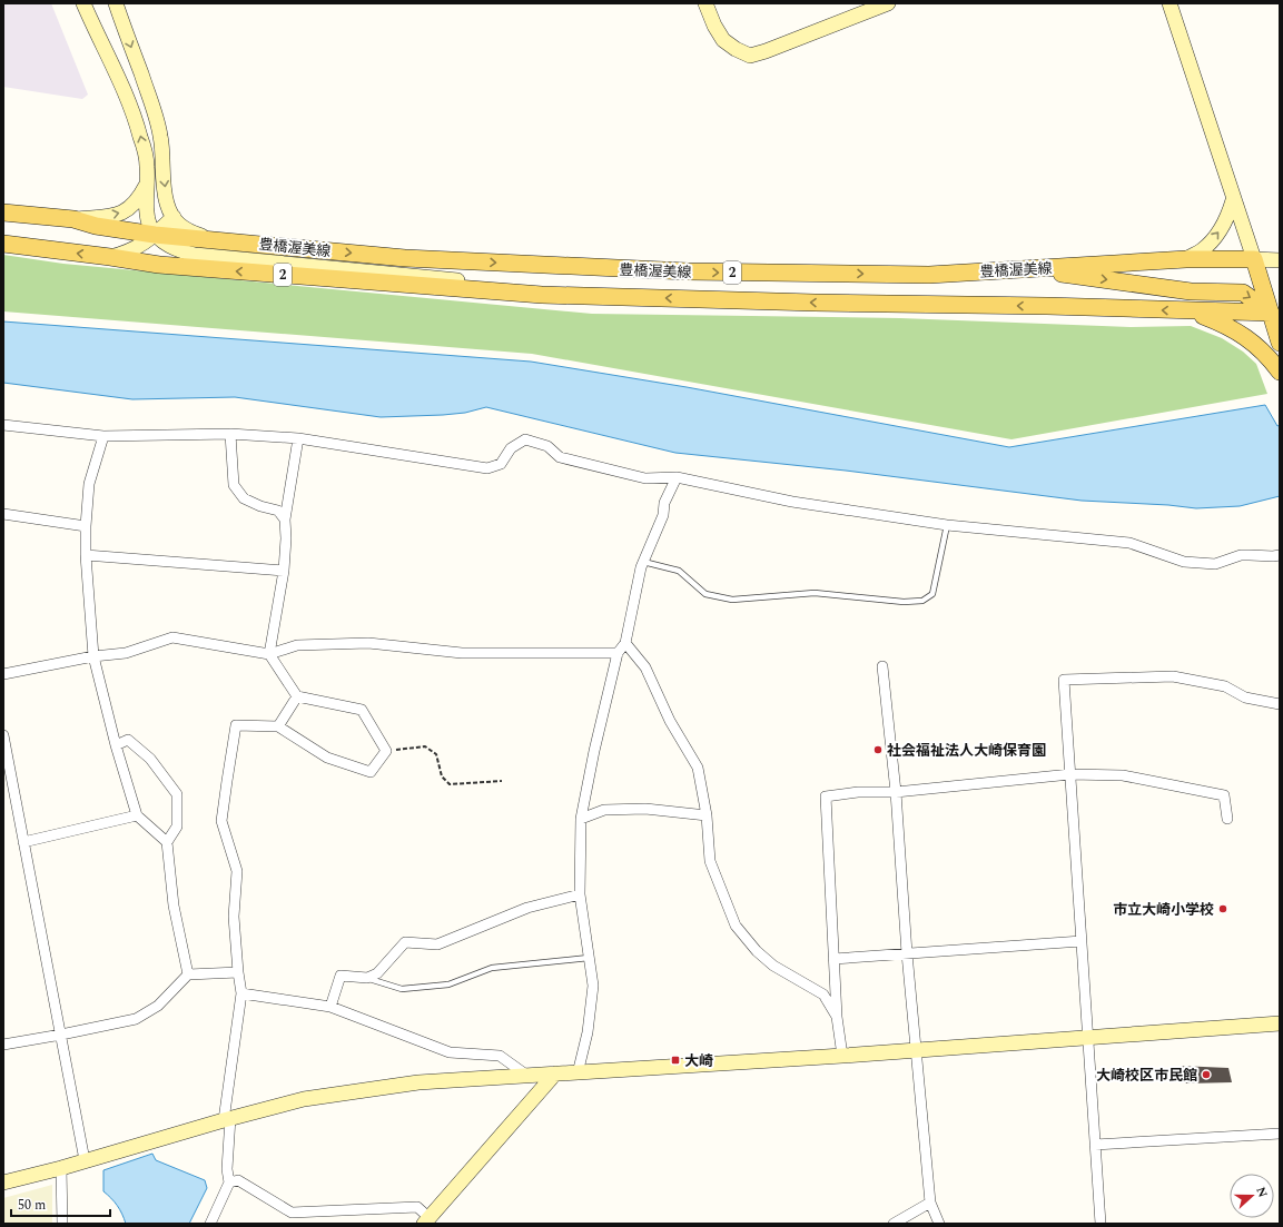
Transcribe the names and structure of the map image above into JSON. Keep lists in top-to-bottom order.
{
  "streets": {
    "main road": ["豊橋渥美線", "2"]
  },
  "places": {
    "other": ["社会福祉法人大崎保育園", "市立大崎小学校", "大崎校区市民館"],
    "transit": ["大崎"]
  },
  "scale_bar": "50 m",
  "north": "right"
}
